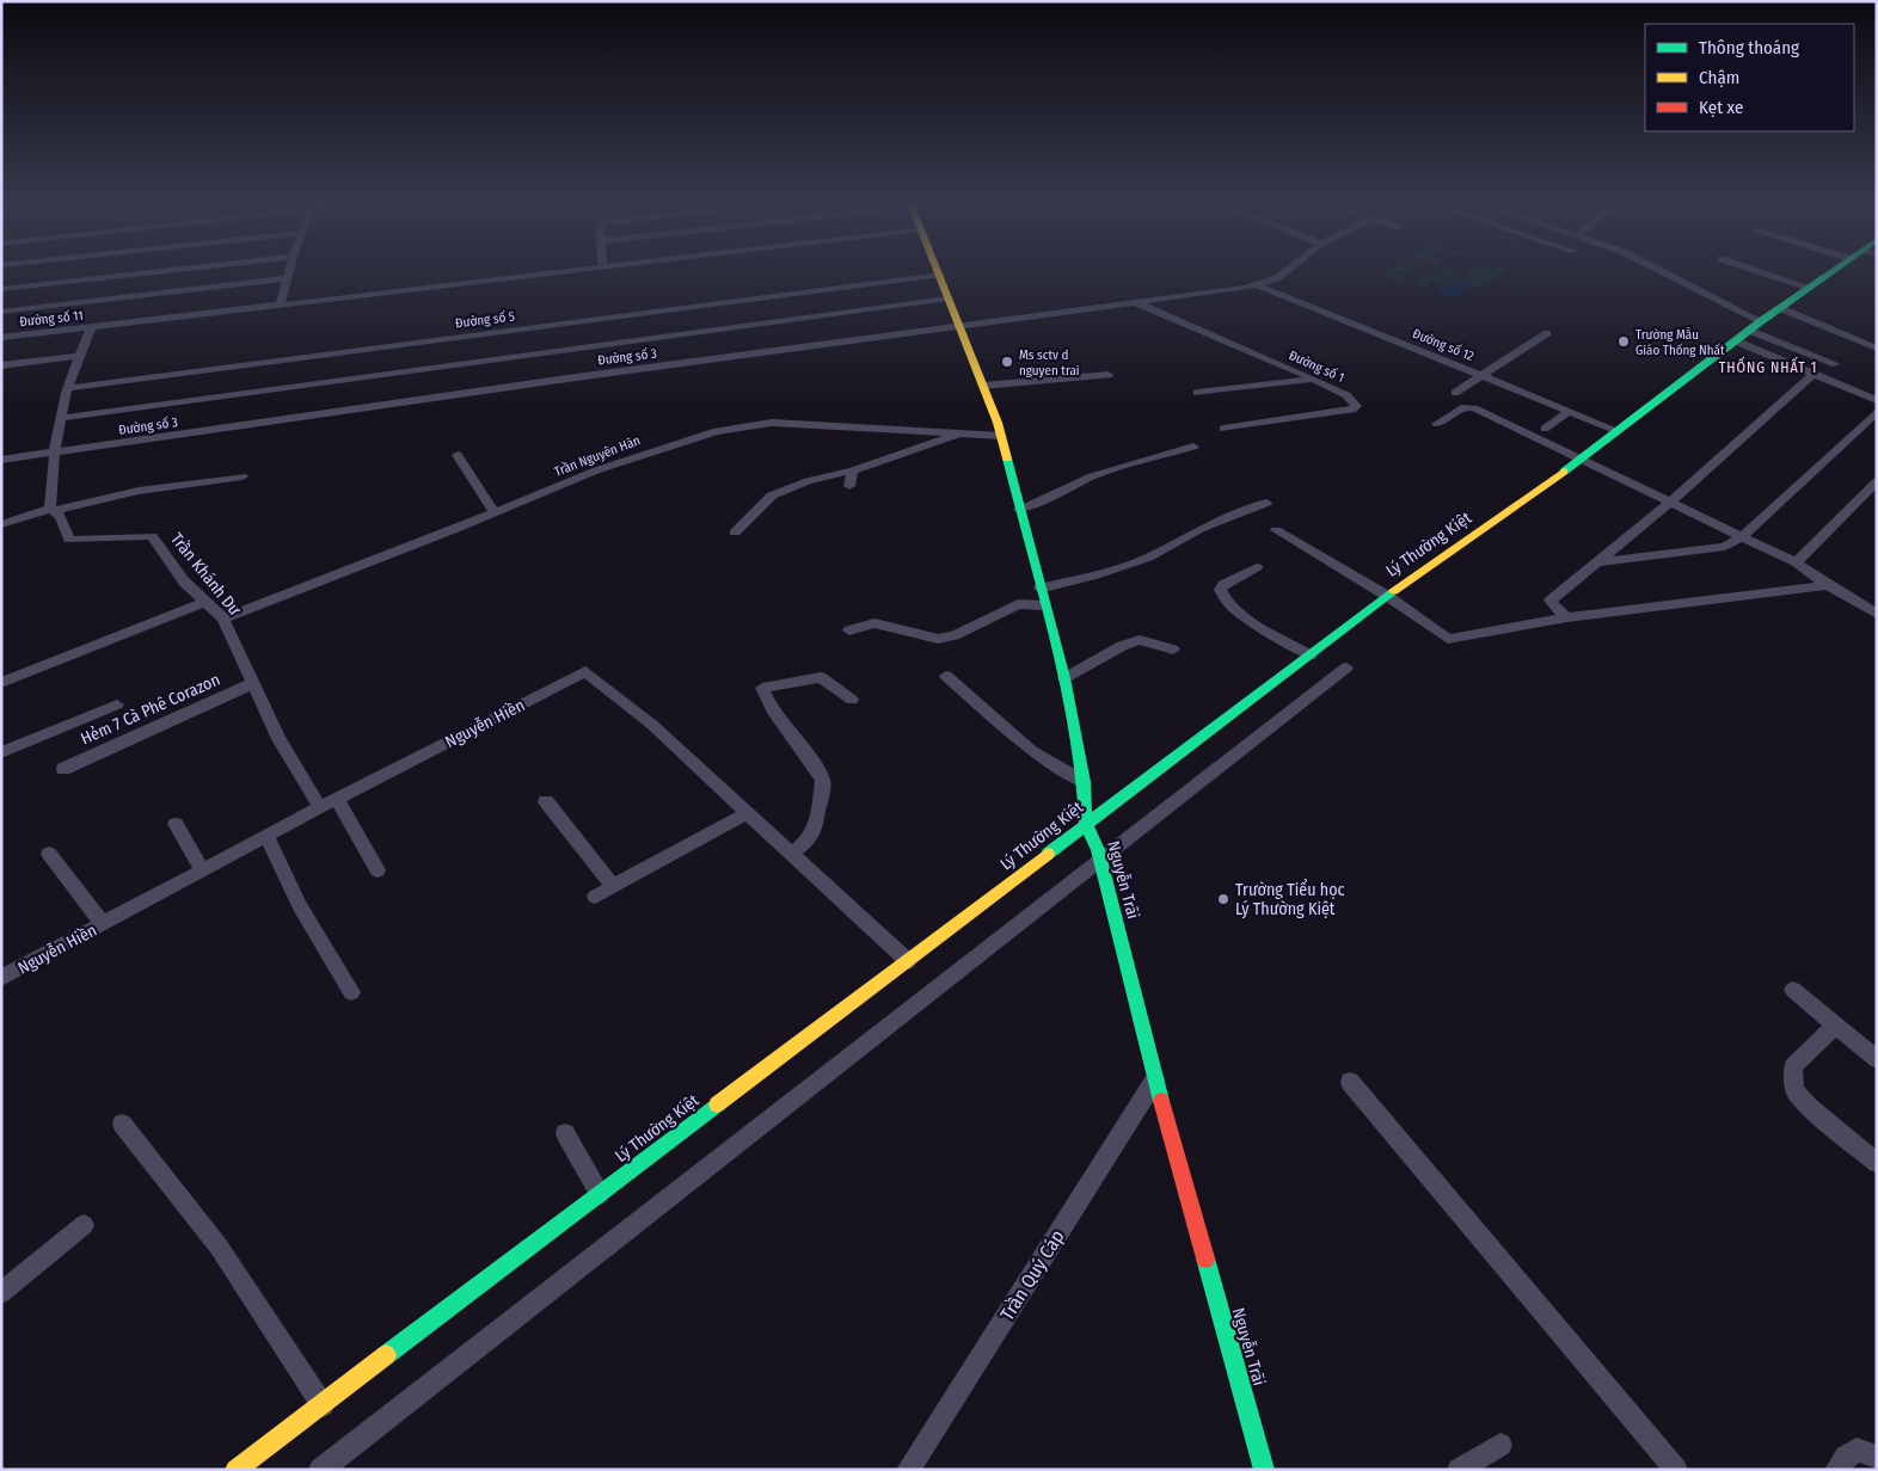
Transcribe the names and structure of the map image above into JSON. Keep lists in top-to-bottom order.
{
  "streets": {
    "main road": ["Lý Thường Kiệt", "Nguyễn Trãi"],
    "street": [
      "Đường số 11",
      "Đường số 5",
      "Đường số 12",
      "Đường số 3",
      "Đường số 1",
      "Trần Nguyên Hãn",
      "Trần Khánh Dư",
      "Hẻm 7 Cà Phê Corazon",
      "Nguyễn Hiền",
      "Trần Quý Cáp"
    ]
  },
  "crossings": [
    ["Đường số 5", "Nguyễn Trãi"],
    ["Đường số 12", "Đường số 3"],
    ["Đường số 12", "Lý Thường Kiệt"],
    ["Đường số 3", "Đường số 1"],
    ["Đường số 3", "Nguyễn Trãi"],
    ["Trần Nguyên Hãn", "Trần Khánh Dư"],
    ["Trần Nguyên Hãn", "Nguyễn Trãi"],
    ["Lý Thường Kiệt", "Nguyễn Hiền"],
    ["Lý Thường Kiệt", "Nguyễn Trãi"],
    ["Trần Khánh Dư", "Hẻm 7 Cà Phê Corazon"],
    ["Trần Khánh Dư", "Nguyễn Hiền"],
    ["Nguyễn Trãi", "Trần Quý Cáp"]
  ],
  "districts": ["THỐNG NHẤT 1"],
  "places": ["Trường Mẫu Giáo Thống Nhất", "Ms sctv d nguyen trai", "Trường Tiểu học Lý Thường Kiệt"],
  "legend": ["Thông thoáng", "Chậm", "Kẹt xe"]
}
